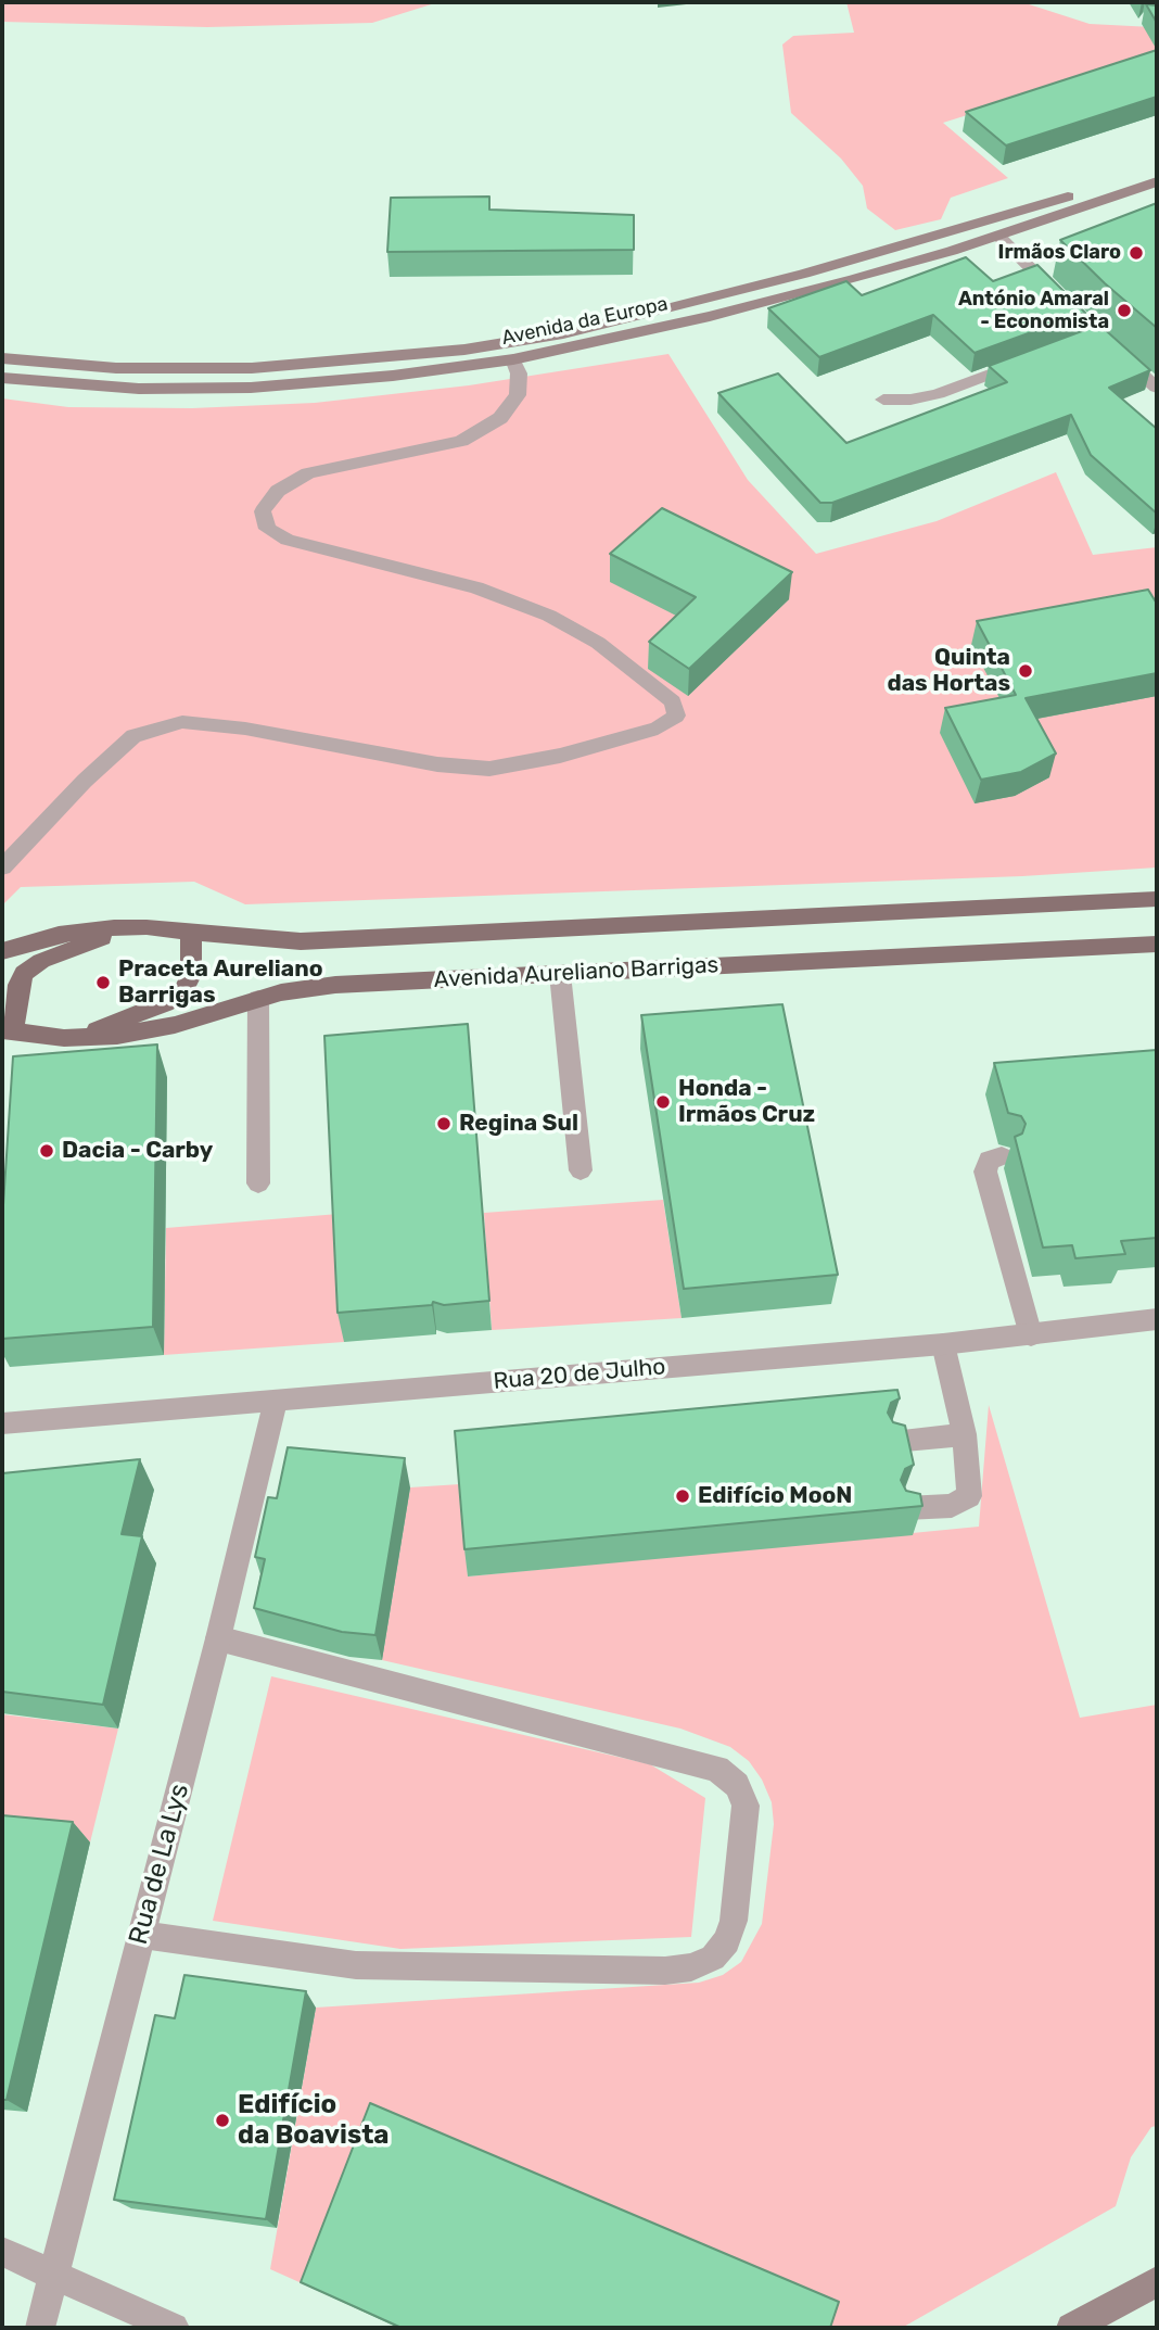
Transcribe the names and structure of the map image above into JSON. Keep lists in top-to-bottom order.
{
  "streets": {
    "main road": ["Avenida da Europa", "Avenida Aureliano Barrigas"],
    "street": ["Rua 20 de Julho", "Rua de La Lys"]
  },
  "crossings": [
    ["Rua 20 de Julho", "Rua de La Lys"]
  ],
  "places": [
    "Irmãos Claro",
    "António Amaral - Economista",
    "Quinta das Hortas",
    "Praceta Aureliano Barrigas",
    "Honda - Irmãos Cruz",
    "Regina Sul",
    "Dacia - Carby",
    "Edifício MooN",
    "Edifício da Boavista"
  ]
}
